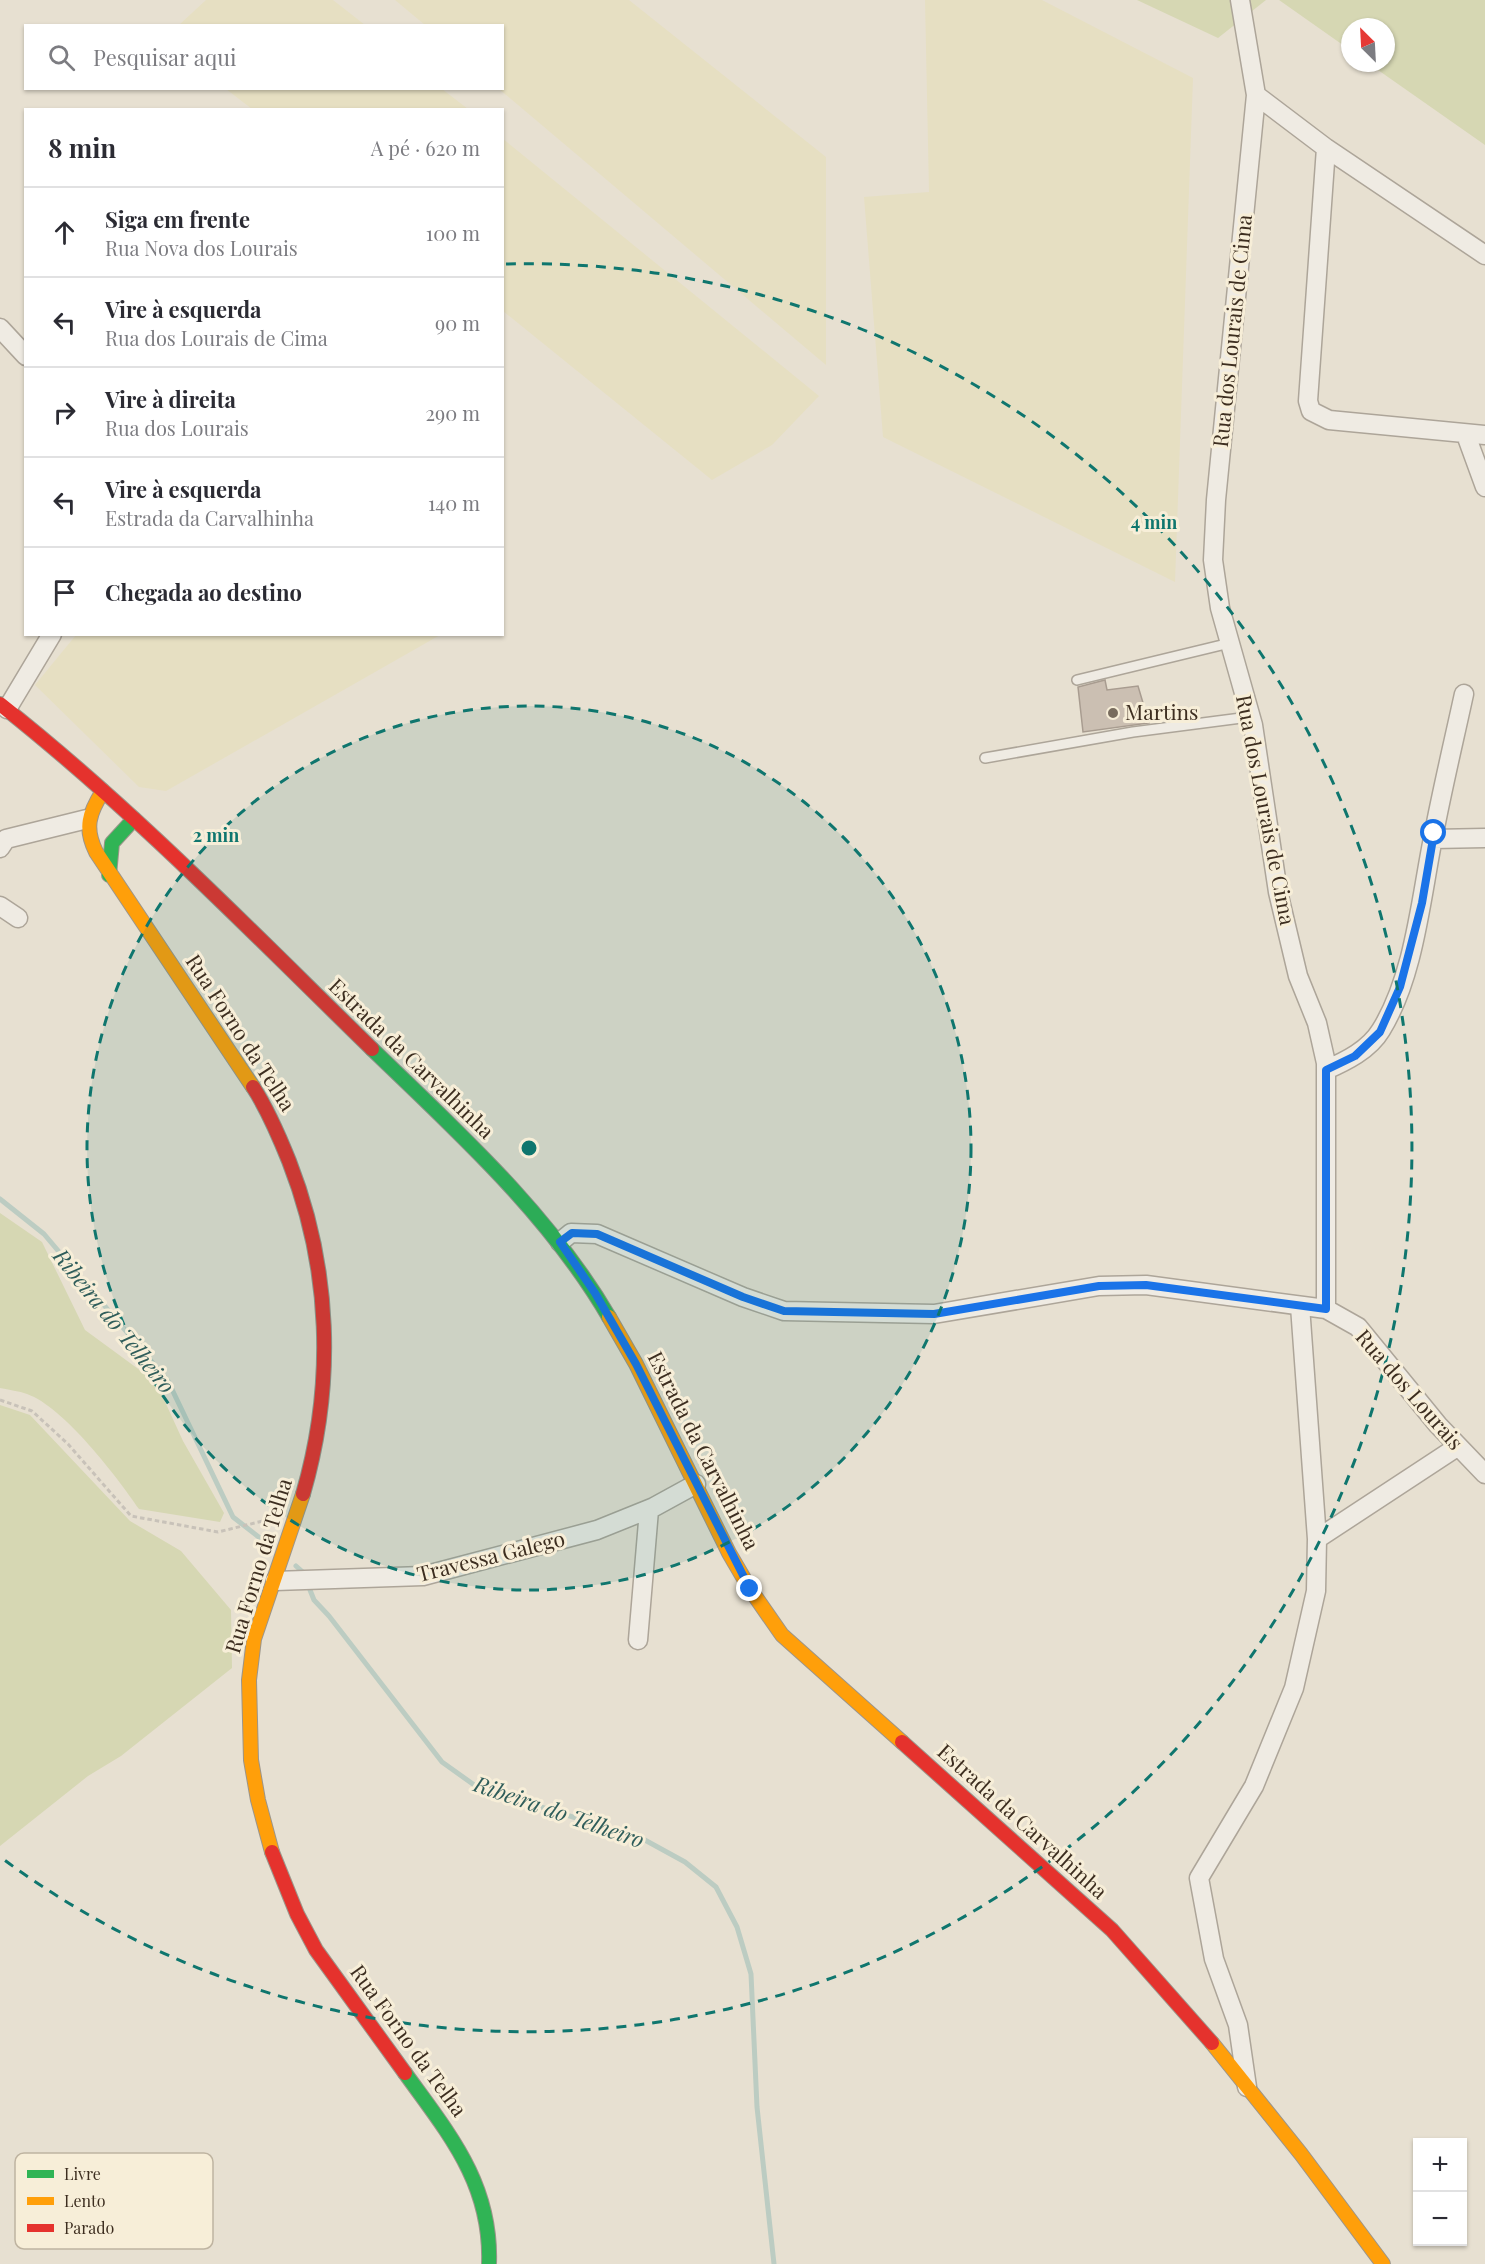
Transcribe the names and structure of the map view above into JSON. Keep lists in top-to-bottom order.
{
  "streets": {
    "main road": ["Rua Forno da Telha", "Estrada da Carvalhinha"],
    "street": ["Rua dos Lourais de Cima", "Rua dos Lourais", "Travessa Galego"]
  },
  "crossings": [
    ["Rua dos Lourais de Cima", "Rua dos Lourais"],
    ["Rua Forno da Telha", "Travessa Galego"],
    ["Estrada da Carvalhinha", "Rua dos Lourais"],
    ["Estrada da Carvalhinha", "Travessa Galego"]
  ],
  "water": ["Ribeira do Telheiro"],
  "places": ["Martins"],
  "legend": ["Livre", "Lento", "Parado"],
  "north": "top left",
  "page": {
    "search": "Pesquisar aqui",
    "heading": ["8 min", "A pé · 620 m"],
    "list": [
      ["Siga em frente", "Rua Nova dos Lourais", "100 m"],
      ["Vire à esquerda", "Rua dos Lourais de Cima", "90 m"],
      ["Vire à direita", "Rua dos Lourais", "290 m"],
      ["Vire à esquerda", "Estrada da Carvalhinha", "140 m"],
      "Chegada ao destino"
    ],
    "map_buttons": ["+", "−"]
  },
  "rings": ["4 min", "2 min"]
}
